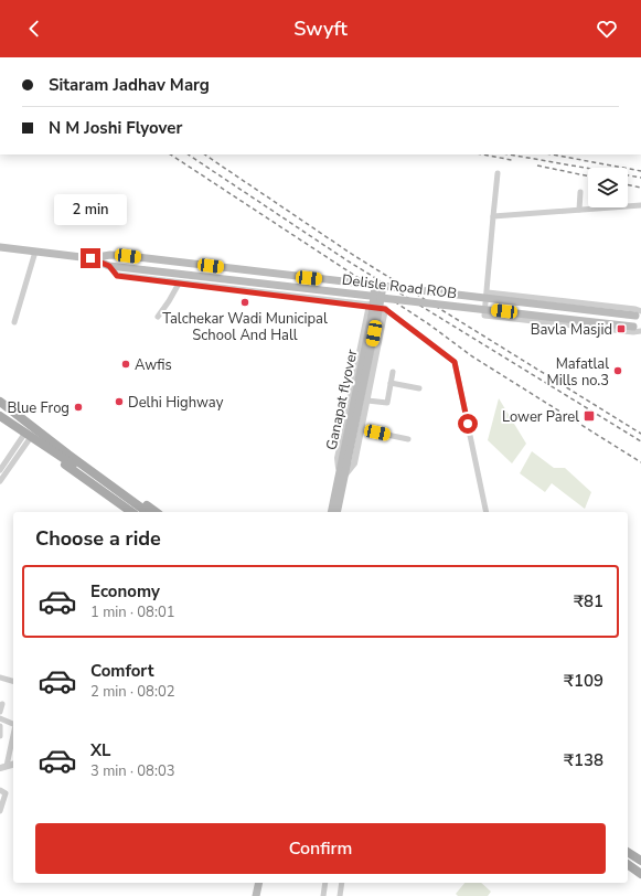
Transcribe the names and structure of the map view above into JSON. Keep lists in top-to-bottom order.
{
  "streets": {
    "main road": ["Delisle Road ROB", "Ganapat flyover"]
  },
  "crossings": [
    ["Delisle Road ROB", "Ganapat flyover"]
  ],
  "places": {
    "other": [
      "Talchekar Wadi Municipal School And Hall",
      "Awfis",
      "Mafatlal Mills no.3",
      "Delhi Highway",
      "Blue Frog"
    ],
    "transit": ["Bavla Masjid", "Lower Parel"]
  },
  "page": {
    "header": "Swyft",
    "banner": ["Sitaram Jadhav Marg", "N M Joshi Flyover"],
    "bubble": "2 min",
    "heading": "Choose a ride",
    "list": [
      {
        "name": "Economy",
        "note": "1 min · 08:01",
        "value": "₹81"
      },
      {
        "name": "Comfort",
        "note": "2 min · 08:02",
        "value": "₹109"
      },
      {
        "name": "XL",
        "note": "3 min · 08:03",
        "value": "₹138"
      }
    ],
    "buttons": "Confirm"
  }
}
